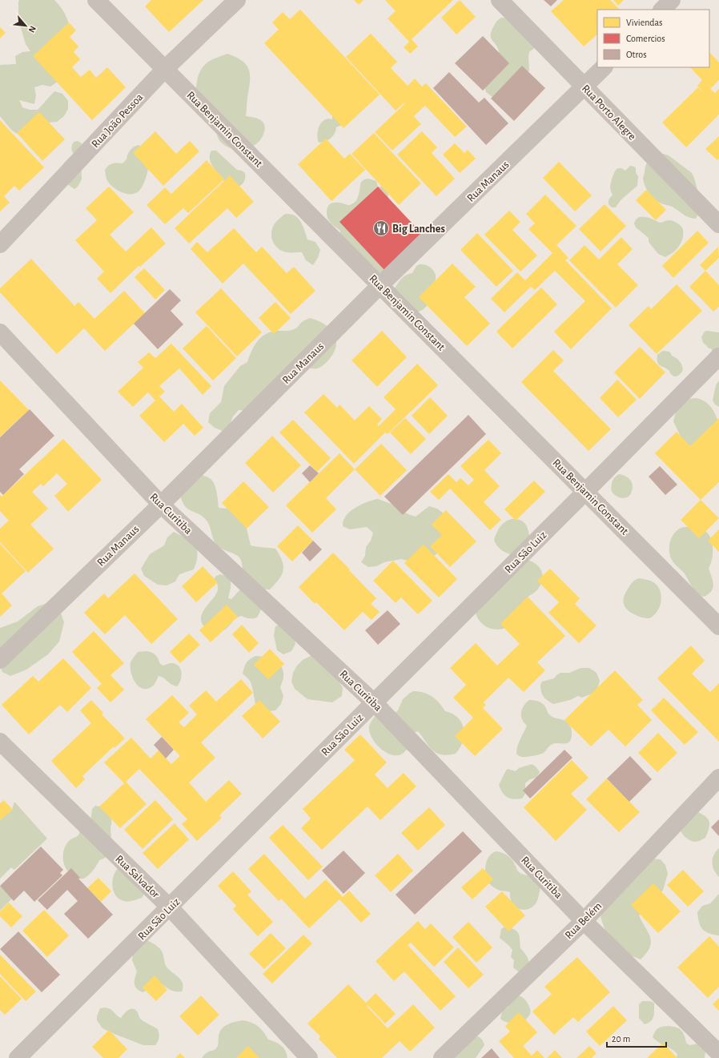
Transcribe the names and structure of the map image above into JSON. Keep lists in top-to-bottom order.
{
  "streets": {
    "street": [
      "Rua Porto Alegre",
      "Rua João Pessoa",
      "Rua Benjamin Constant",
      "Rua Manaus",
      "Rua Curitiba",
      "Rua São Luiz",
      "Rua Salvador",
      "Rua Belém"
    ]
  },
  "crossings": [
    ["Rua Porto Alegre", "Rua Manaus"],
    ["Rua João Pessoa", "Rua Benjamin Constant"],
    ["Rua Benjamin Constant", "Rua Manaus"],
    ["Rua Benjamin Constant", "Rua São Luiz"],
    ["Rua Manaus", "Rua Curitiba"],
    ["Rua Curitiba", "Rua São Luiz"],
    ["Rua Curitiba", "Rua Belém"],
    ["Rua São Luiz", "Rua Salvador"]
  ],
  "places": {
    "restaurant": ["Big Lanches"]
  },
  "legend": ["Viviendas", "Comercios", "Otros"],
  "scale_bar": "20 m",
  "north": "bottom right"
}
